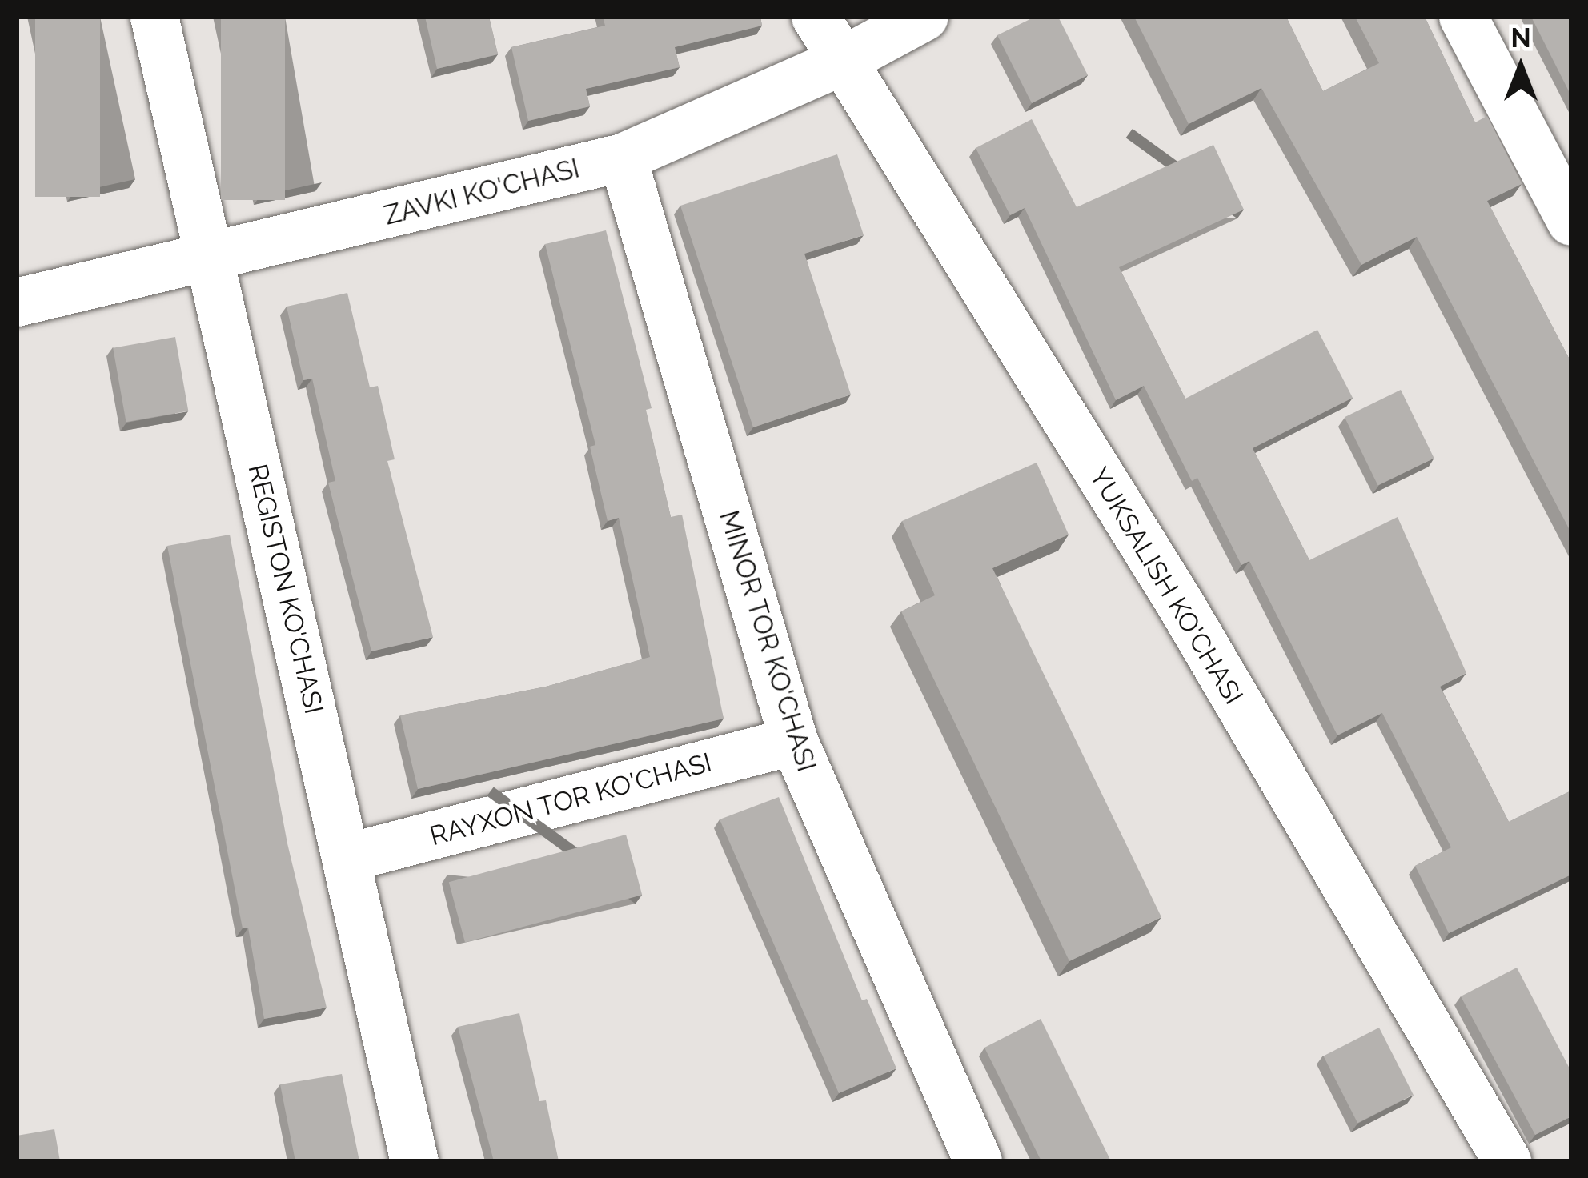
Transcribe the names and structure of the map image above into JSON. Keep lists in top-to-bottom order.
{
  "streets": {
    "street": [
      "ZAVKI KO'CHASI",
      "YUKSALISH KO'CHASI",
      "REGISTON KO'CHASI",
      "MINOR TOR KO'CHASI",
      "RAYXON TOR KO'CHASI"
    ]
  },
  "crossings": [
    ["ZAVKI KO'CHASI", "YUKSALISH KO'CHASI"],
    ["ZAVKI KO'CHASI", "REGISTON KO'CHASI"],
    ["ZAVKI KO'CHASI", "MINOR TOR KO'CHASI"],
    ["REGISTON KO'CHASI", "RAYXON TOR KO'CHASI"],
    ["MINOR TOR KO'CHASI", "RAYXON TOR KO'CHASI"]
  ],
  "north": "top"
}
